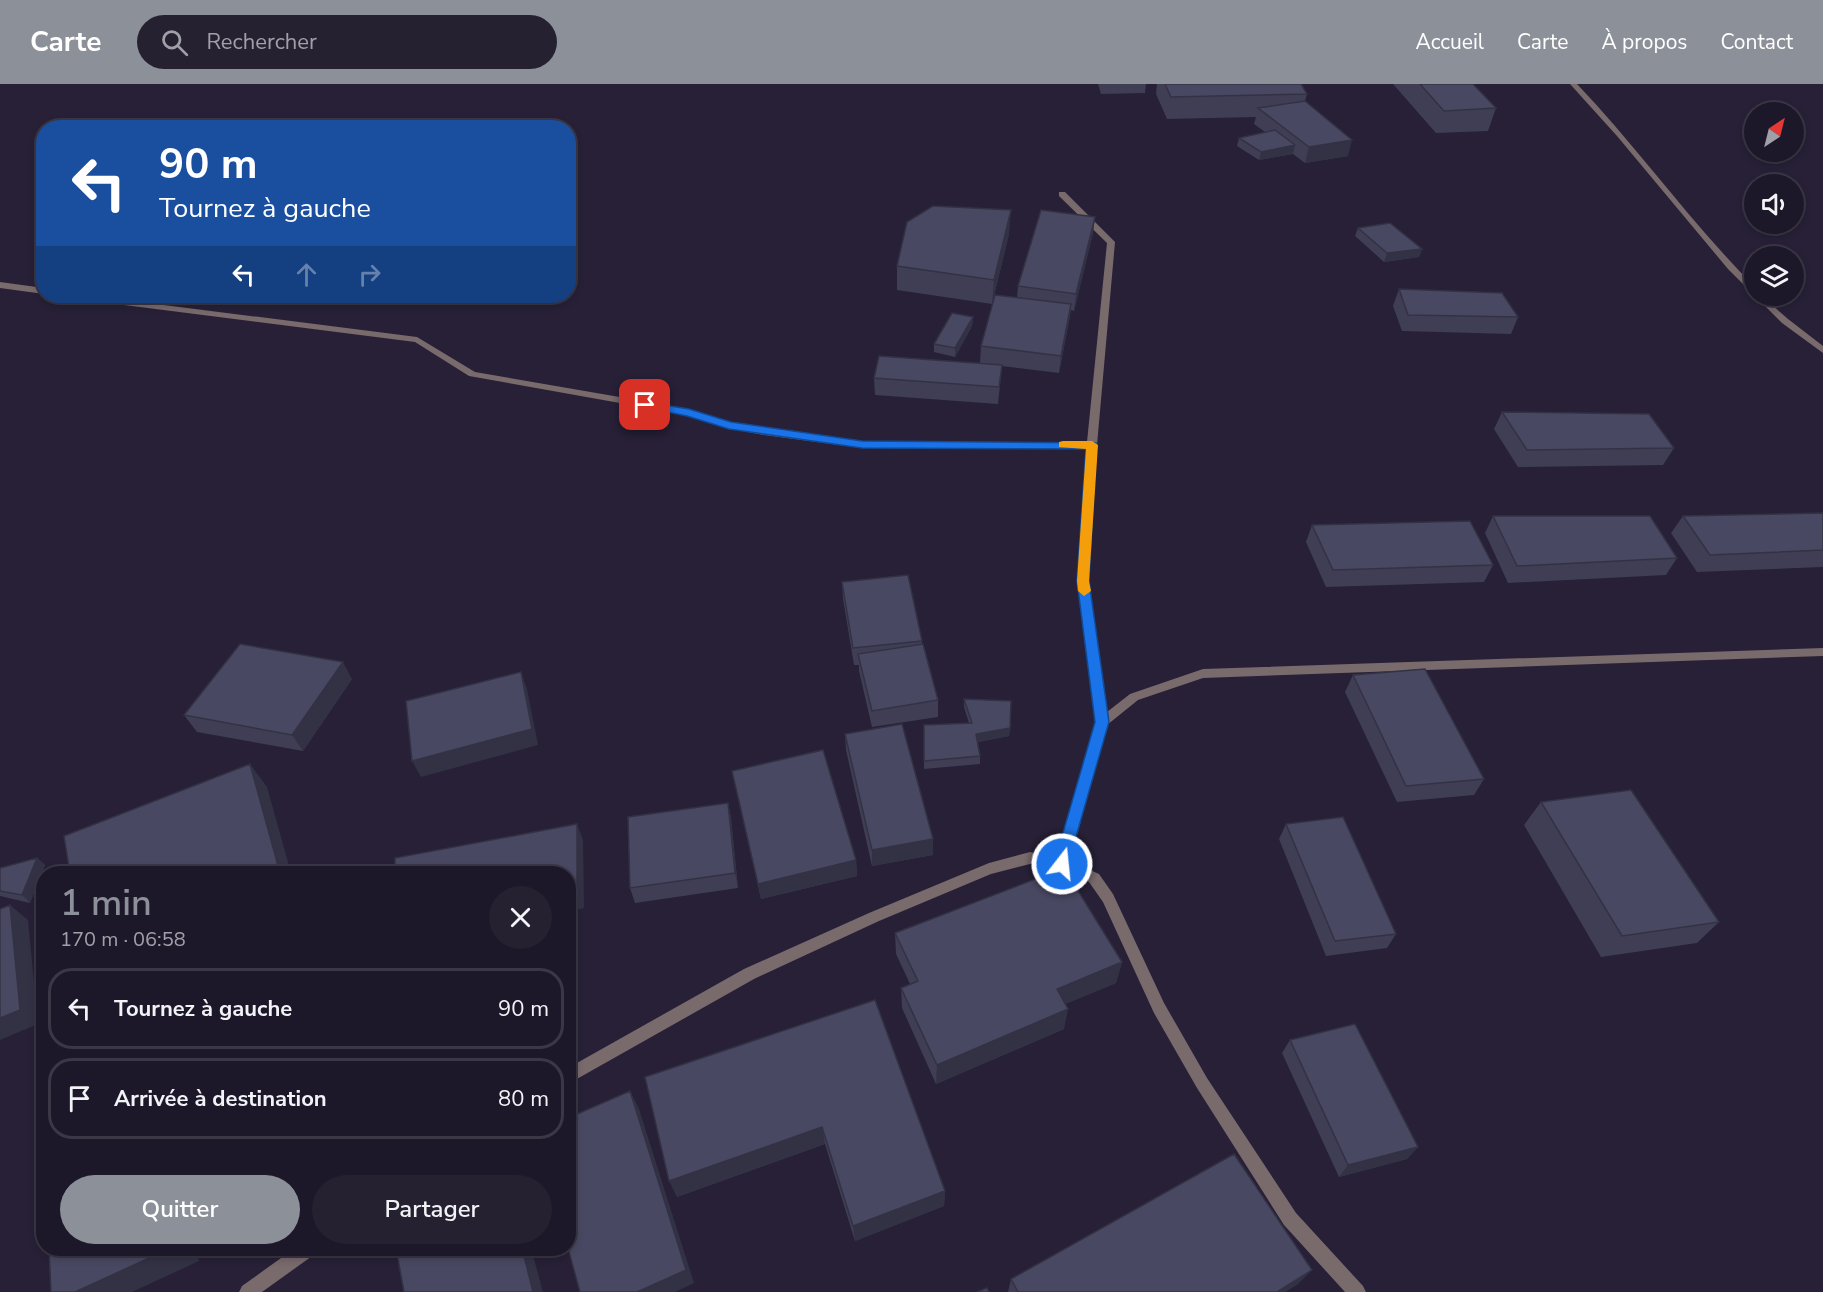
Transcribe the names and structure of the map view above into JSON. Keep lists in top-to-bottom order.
{
  "north": "top right",
  "page": {
    "header": "Carte",
    "search": "Rechercher",
    "nav": [
      "Accueil",
      "Carte",
      "À propos",
      "Contact"
    ],
    "turn": ["90 m", "Tournez à gauche"],
    "heading": ["1 min", "170 m · 06:58"],
    "list": [
      {
        "name": "Tournez à gauche",
        "value": "90 m"
      },
      {
        "name": "Arrivée à destination",
        "value": "80 m"
      }
    ],
    "buttons": ["Quitter", "Partager"]
  }
}
